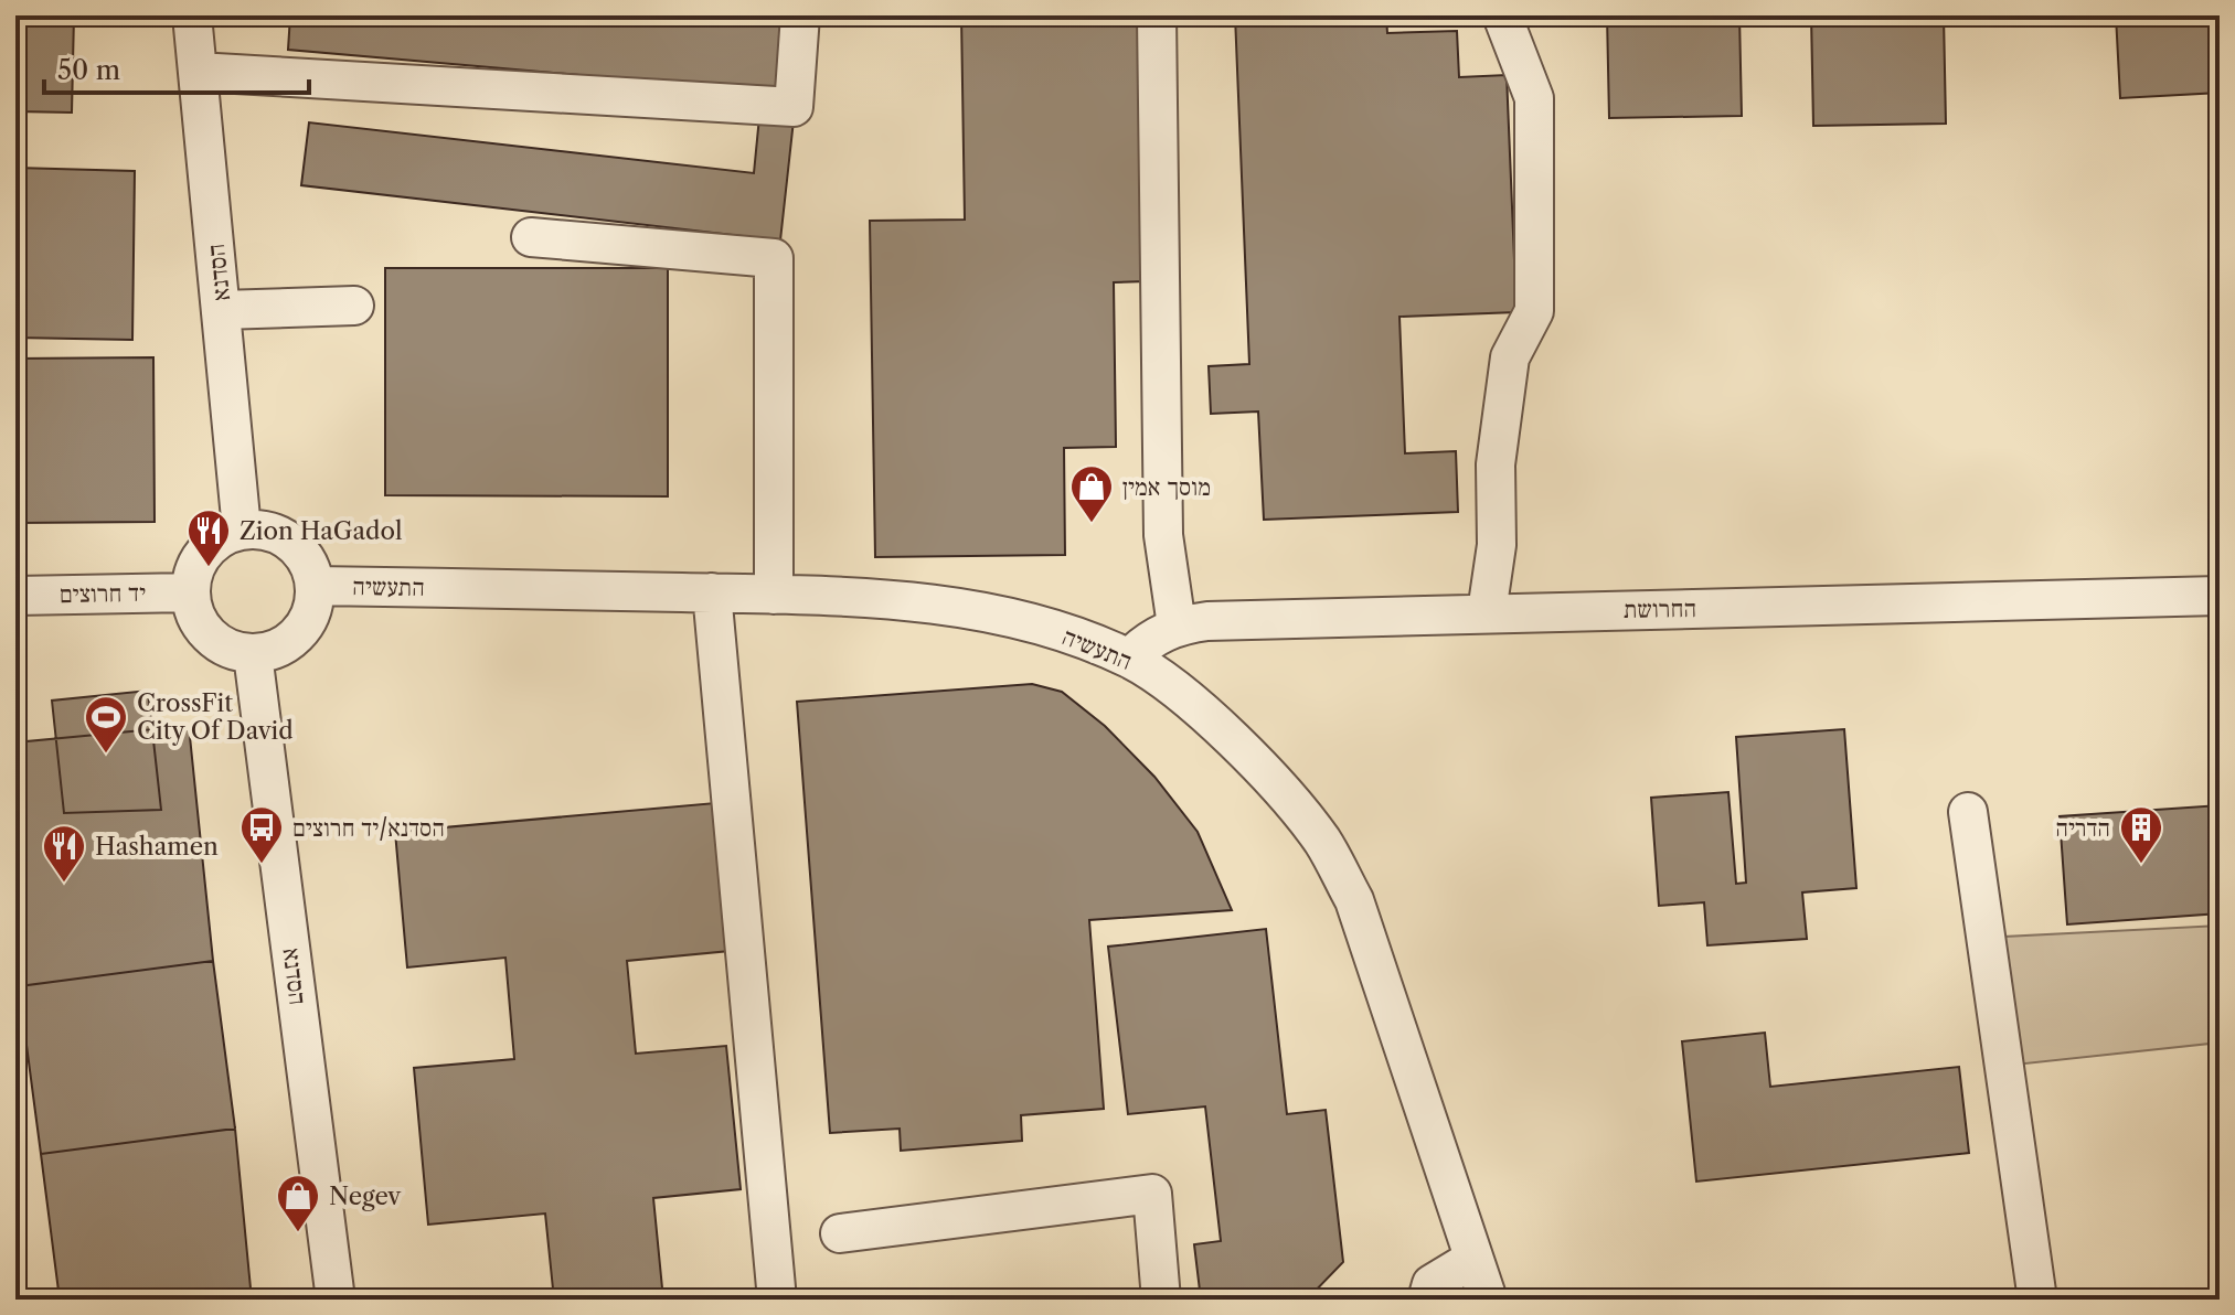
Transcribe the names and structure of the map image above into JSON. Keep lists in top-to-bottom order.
{
  "streets": {
    "street": [
      "הסדנא",
      "התעשיה",
      "יד חרוצים",
      "החרושת"
    ]
  },
  "crossings": [
    ["הסדנא", "התעשיה"],
    ["הסדנא", "יד חרוצים"],
    ["התעשיה", "יד חרוצים"],
    ["התעשיה", "החרושת"]
  ],
  "places": {
    "shop": ["מוסך אמין", "Negev"],
    "restaurant": ["Zion HaGadol", "Hashamen"],
    "sports": ["CrossFit City Of David"],
    "bus stop": ["הסדנא/יד חרוצים"],
    "building": ["הדריה"]
  },
  "scale_bar": "50 m"
}
